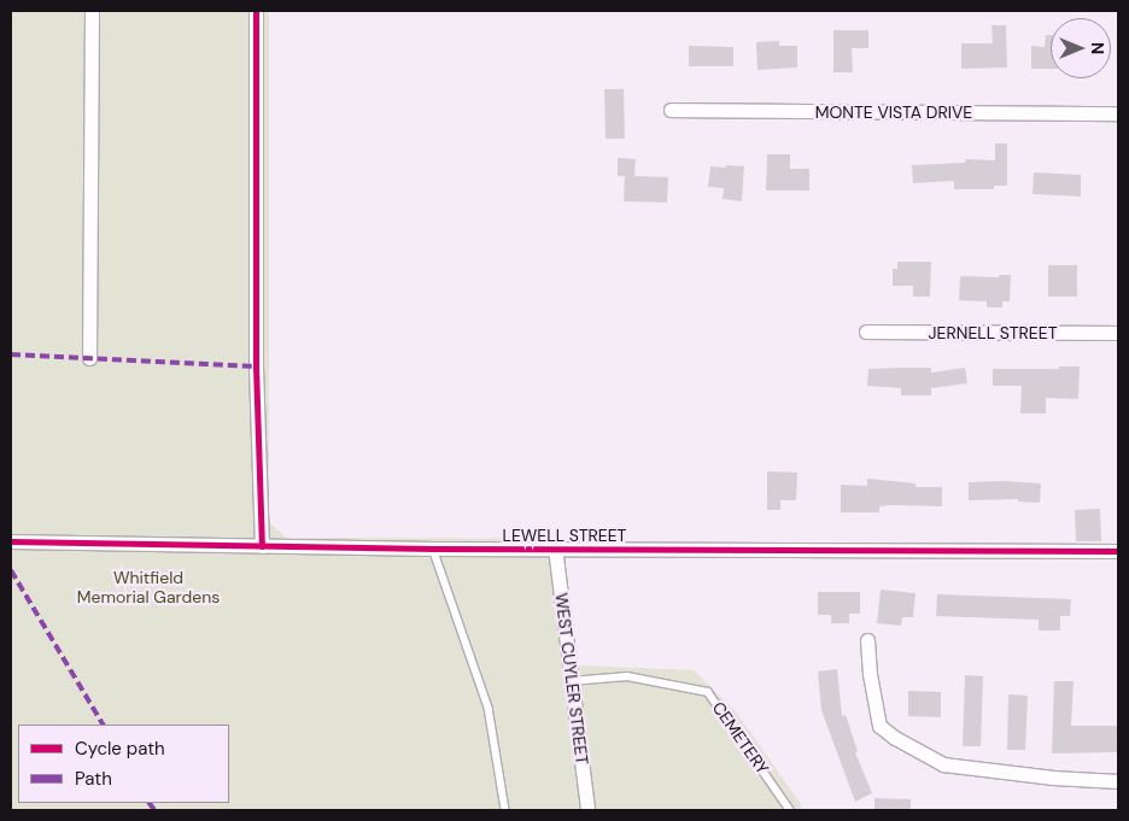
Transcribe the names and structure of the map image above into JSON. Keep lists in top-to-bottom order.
{
  "streets": {
    "street": [
      "MONTE VISTA DRIVE",
      "JERNELL STREET",
      "LEWELL STREET",
      "WEST CUYLER STREET"
    ],
    "lane": ["CEMETERY"]
  },
  "crossings": [
    ["LEWELL STREET", "WEST CUYLER STREET"],
    ["WEST CUYLER STREET", "CEMETERY"]
  ],
  "parks": ["Whitfield Memorial Gardens"],
  "legend": ["Cycle path", "Path"],
  "north": "right"
}
